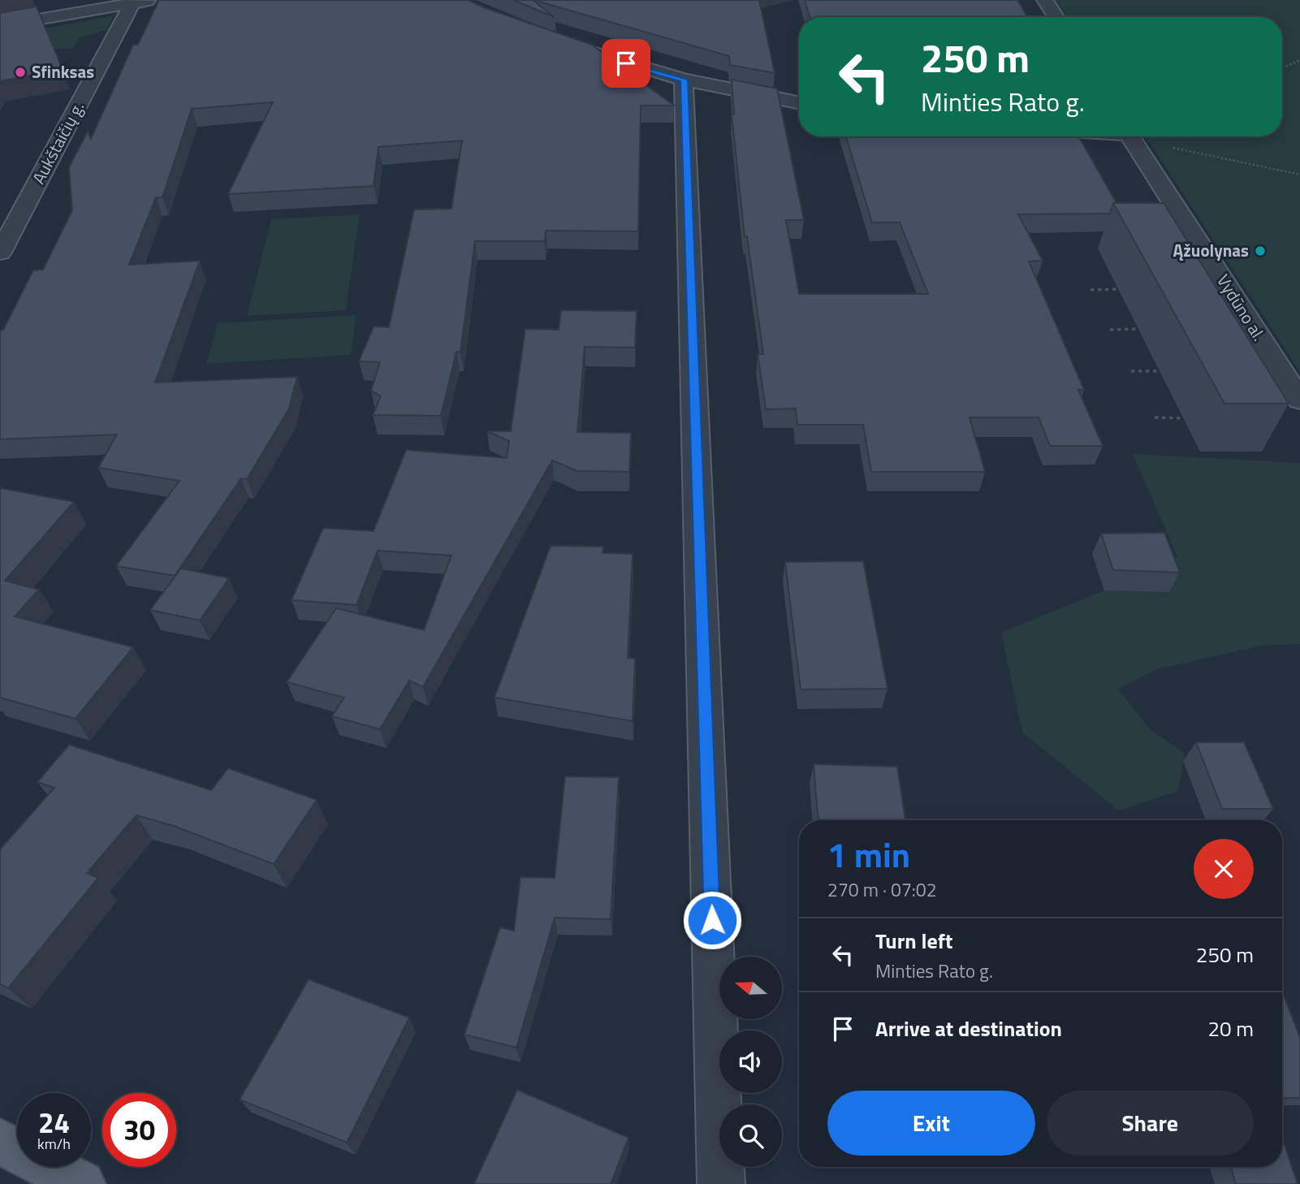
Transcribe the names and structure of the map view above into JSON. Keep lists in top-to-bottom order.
{
  "streets": {
    "street": ["Aukštaičių g.", "Vydūno al."]
  },
  "places": ["Sfinksas", "Ąžuolynas"],
  "north": "left",
  "page": {
    "turn": ["250 m", "Minties Rato g."],
    "heading": ["1 min", "270 m · 07:02"],
    "list": [
      {
        "name": "Turn left",
        "note": "Minties Rato g.",
        "value": "250 m"
      },
      {
        "name": "Arrive at destination",
        "value": "20 m"
      }
    ],
    "buttons": ["Exit", "Share"],
    "speed": "24 km/h",
    "limit": "30"
  }
}
